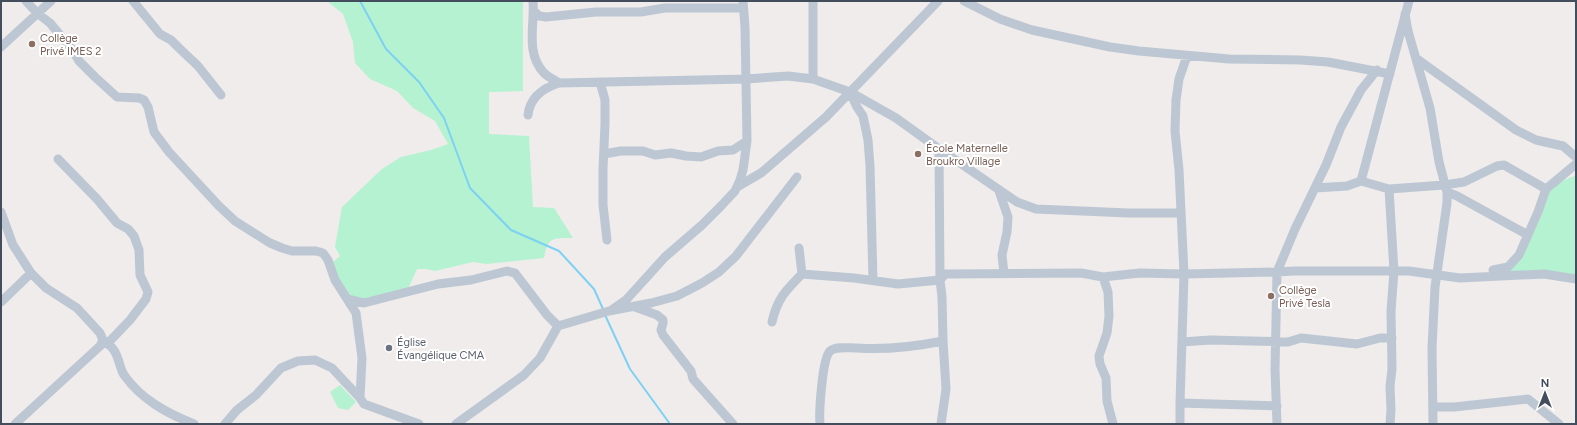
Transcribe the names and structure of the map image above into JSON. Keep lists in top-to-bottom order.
{
  "places": [
    "Collège Privé IMES 2",
    "École Maternelle Broukro Village",
    "Collège Privé Tesla",
    "Église Évangélique CMA"
  ],
  "north": "top"
}
